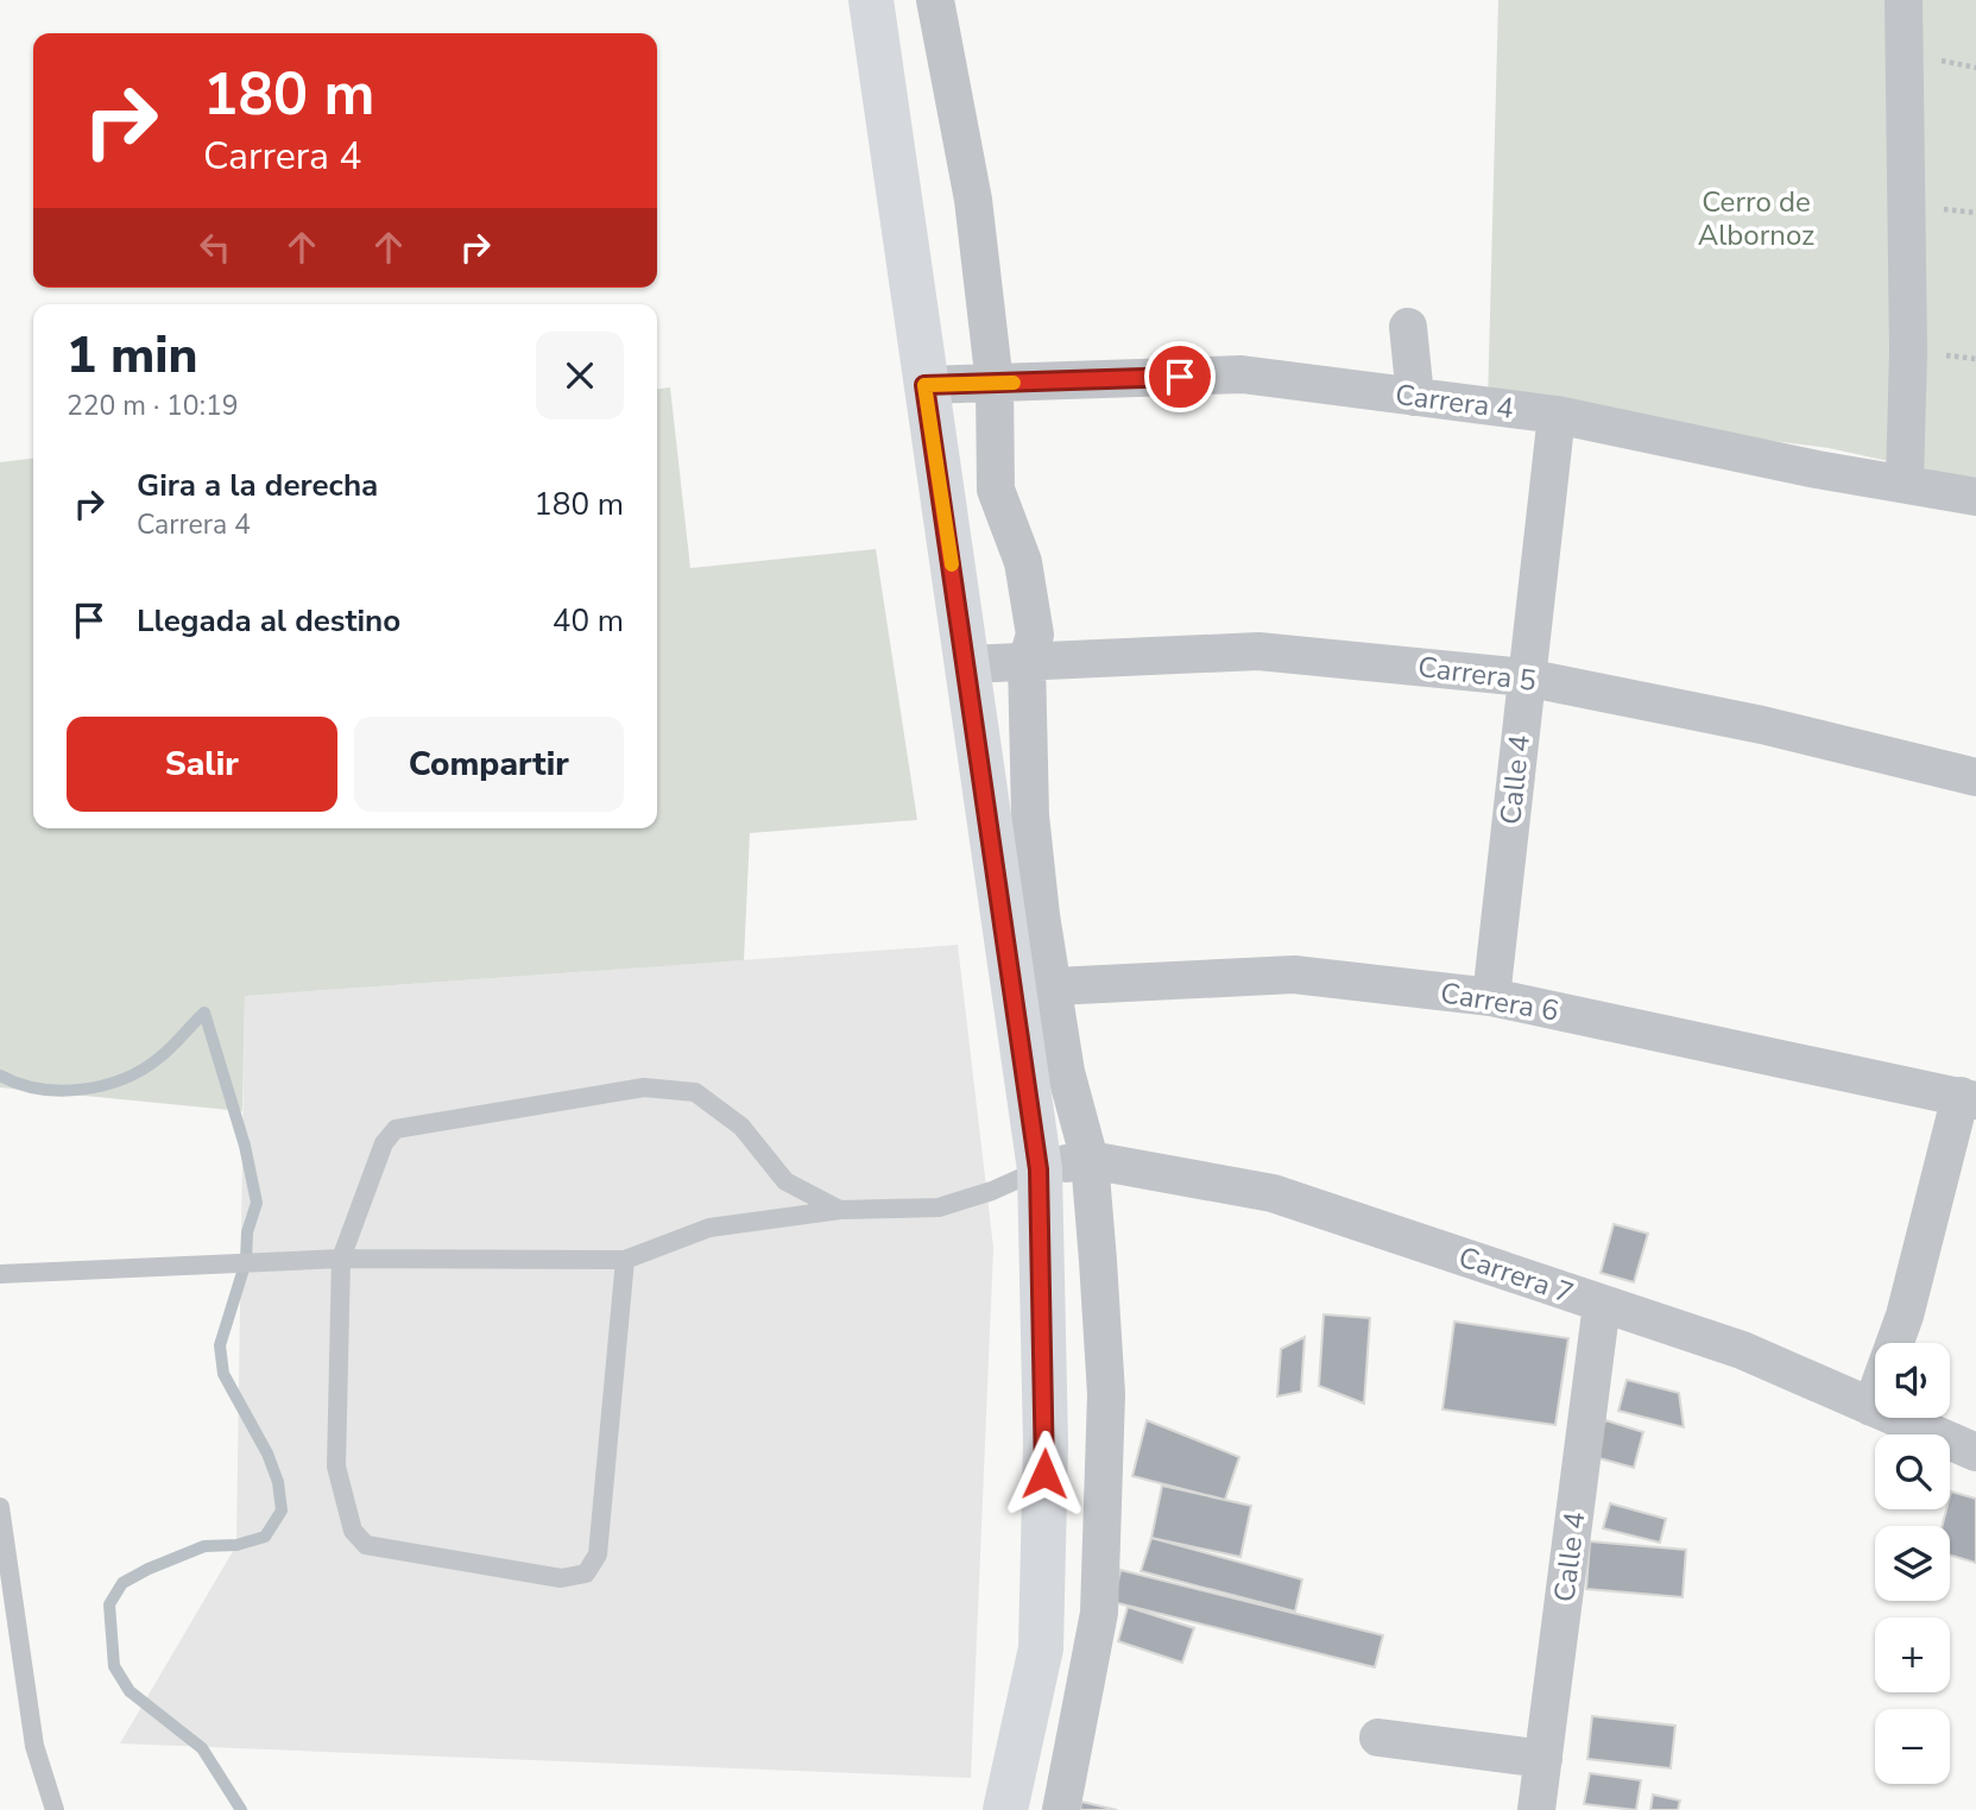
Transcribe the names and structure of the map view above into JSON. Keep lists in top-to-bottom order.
{
  "streets": {
    "street": [
      "Carrera 4",
      "Carrera 5",
      "Calle 4",
      "Carrera 6",
      "Carrera 7"
    ]
  },
  "crossings": [
    ["Carrera 4", "Calle 4"],
    ["Carrera 5", "Calle 4"],
    ["Calle 4", "Carrera 6"],
    ["Calle 4", "Carrera 7"]
  ],
  "parks": ["Cerro de Albornoz"],
  "page": {
    "turn": ["180 m", "Carrera 4"],
    "heading": ["1 min", "220 m · 10:19"],
    "list": [
      {
        "name": "Gira a la derecha",
        "note": "Carrera 4",
        "value": "180 m"
      },
      {
        "name": "Llegada al destino",
        "value": "40 m"
      }
    ],
    "buttons": ["Salir", "Compartir"],
    "map_buttons": ["+", "−"]
  }
}
